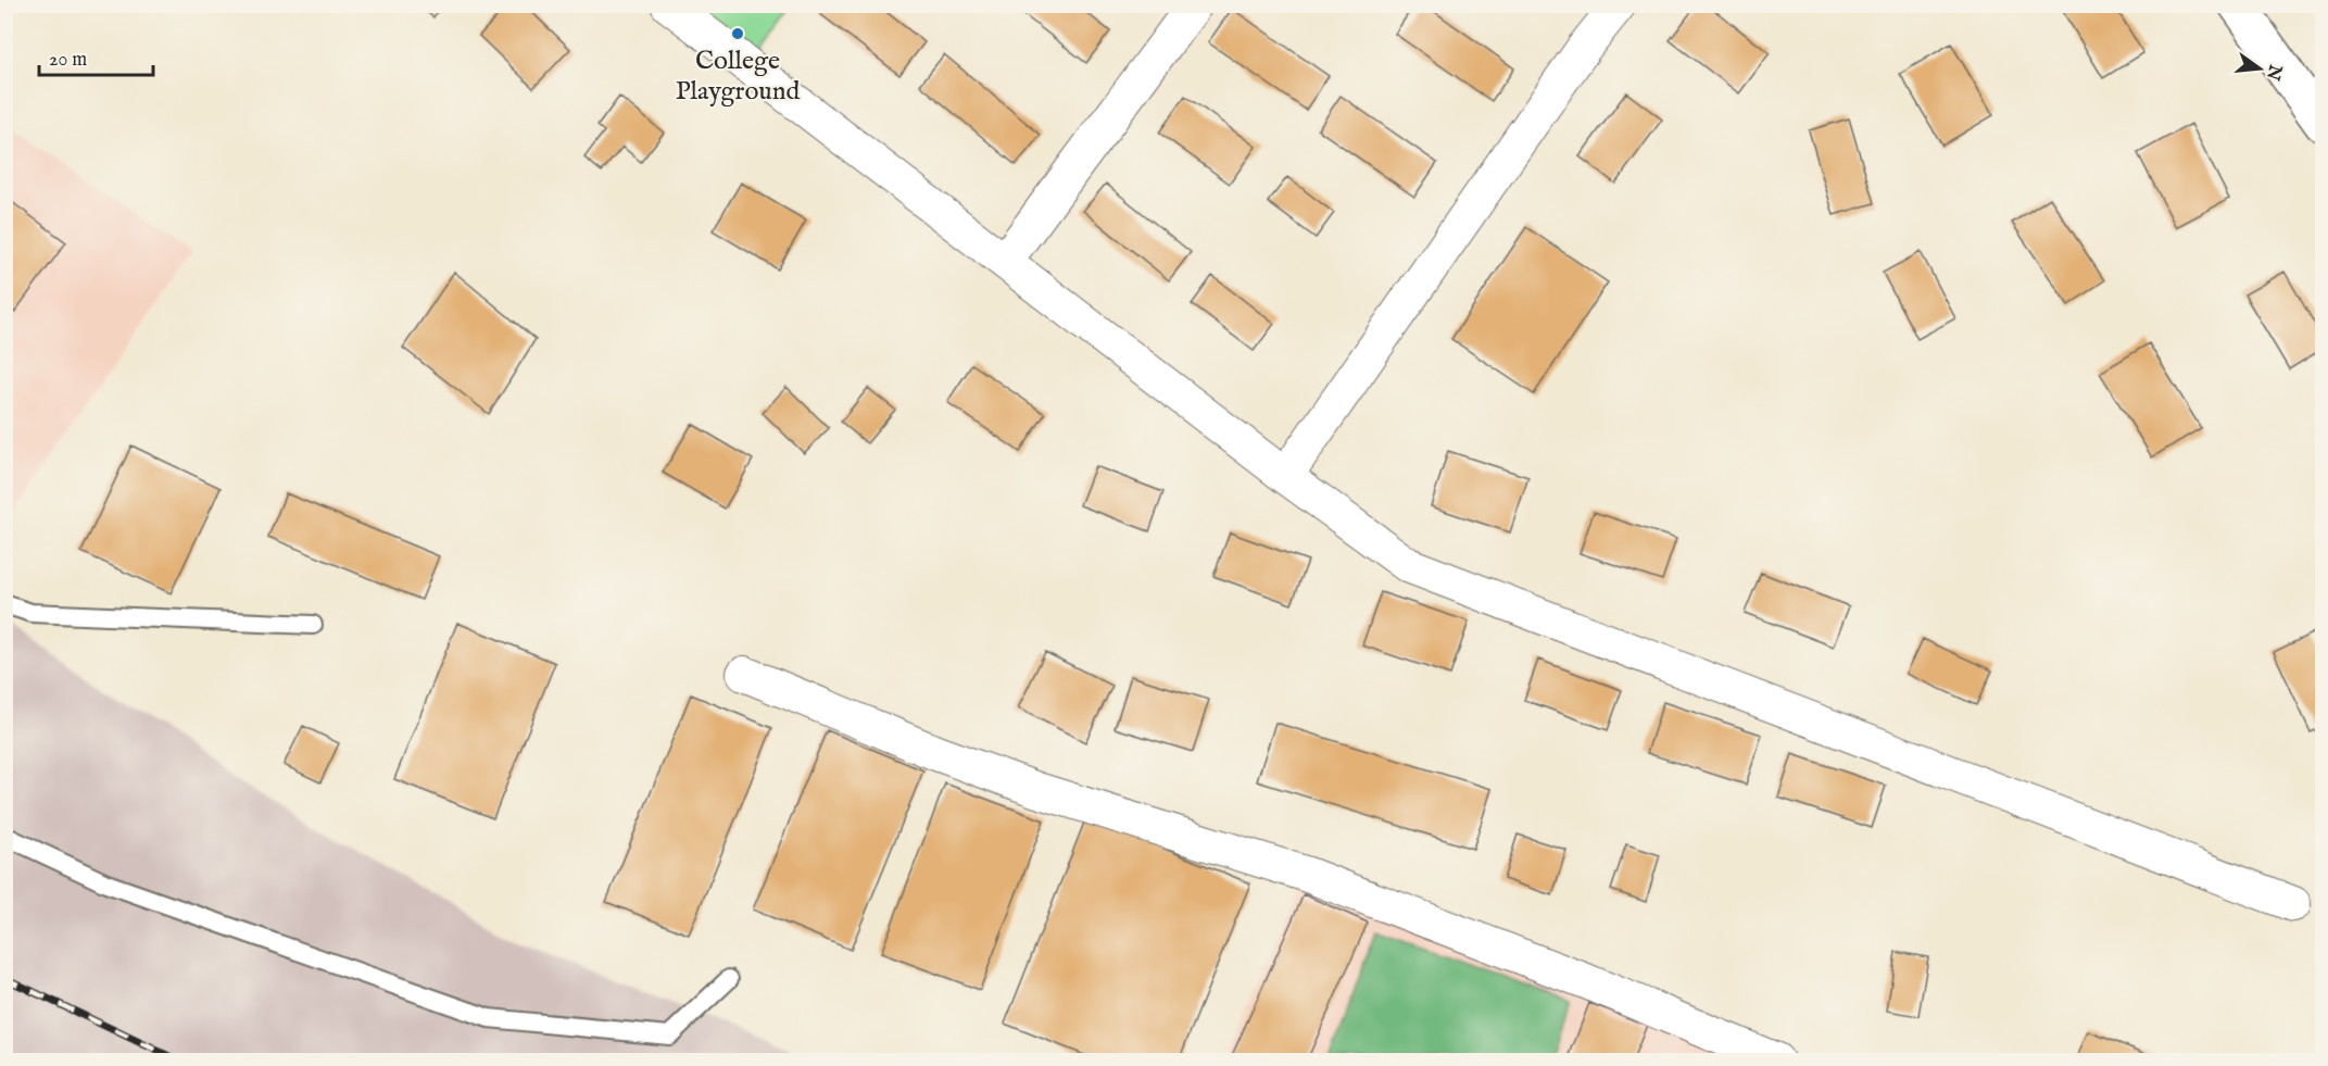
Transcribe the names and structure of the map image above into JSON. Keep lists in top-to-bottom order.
{
  "places": ["College Playground"],
  "scale_bar": "20 m",
  "north": "right"
}
